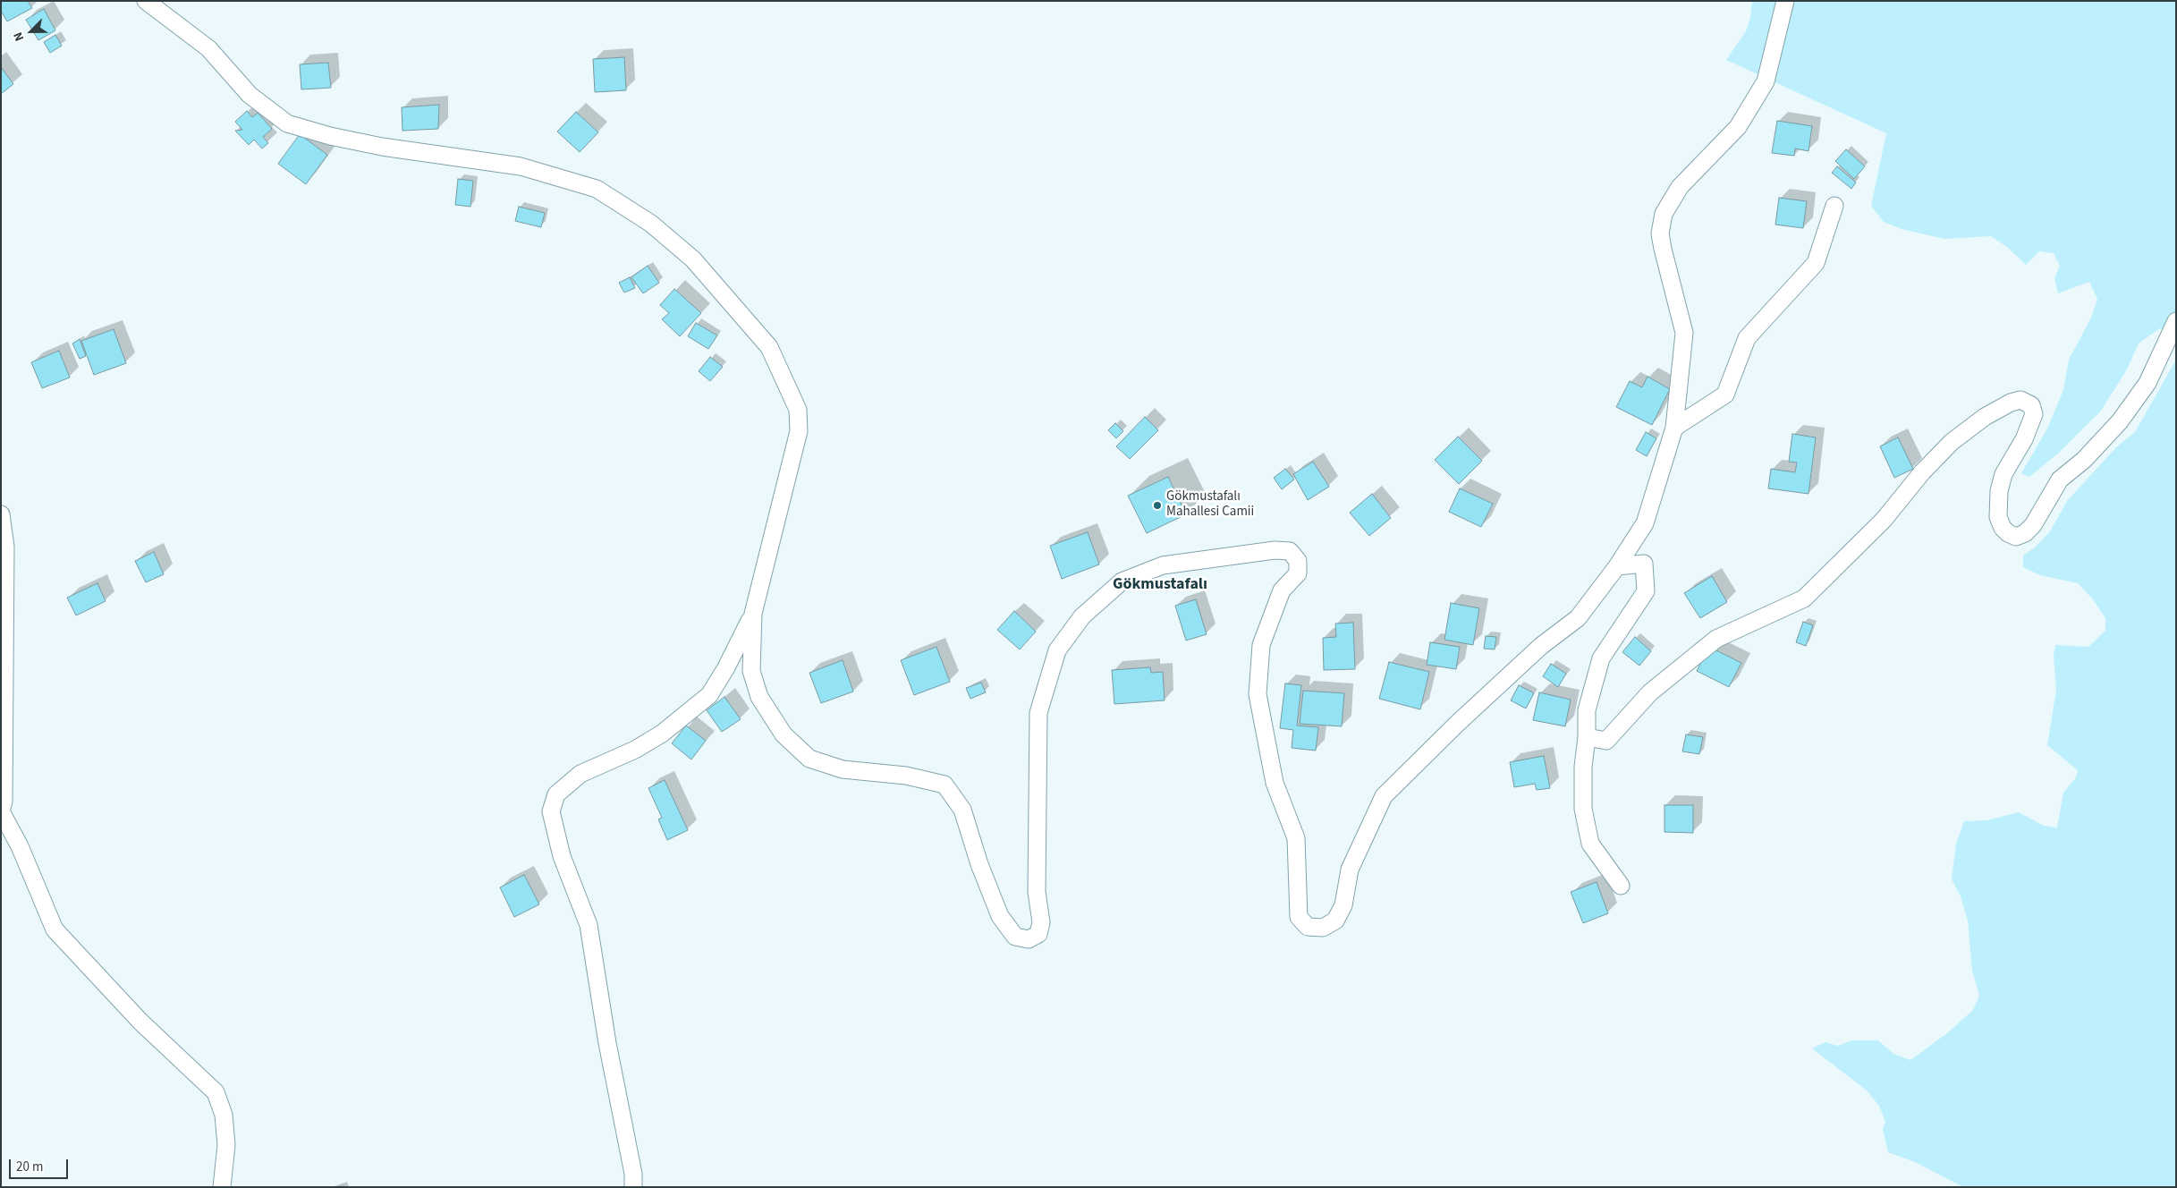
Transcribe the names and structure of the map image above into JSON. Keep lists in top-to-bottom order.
{
  "districts": ["Gökmustafalı"],
  "places": ["Gökmustafalı Mahallesi Camii"],
  "scale_bar": "20 m",
  "north": "bottom left"
}
